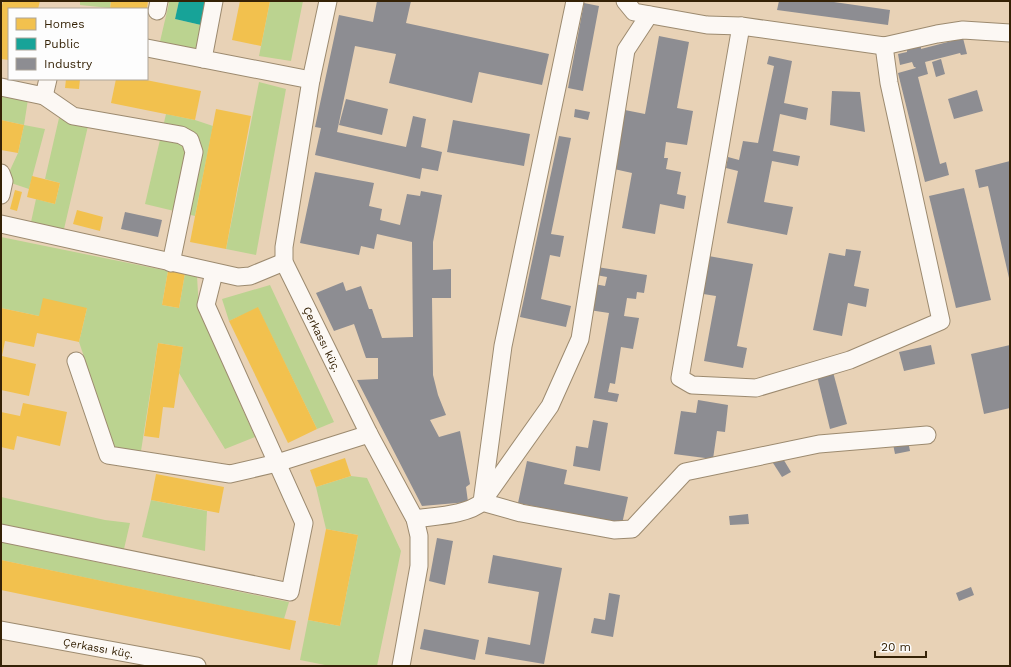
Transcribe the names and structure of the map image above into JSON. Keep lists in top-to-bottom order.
{
  "streets": {
    "street": ["Çerkassı küç."]
  },
  "legend": ["Homes", "Public", "Industry"],
  "scale_bar": "20 m"
}
